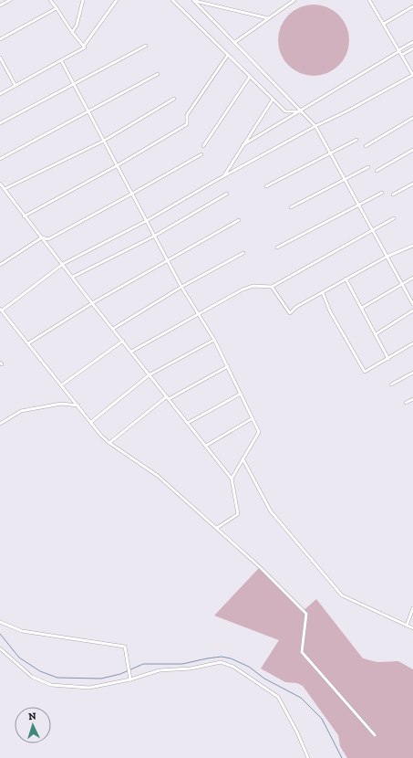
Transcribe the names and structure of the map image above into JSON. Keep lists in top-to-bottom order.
{
  "north": "top"
}
